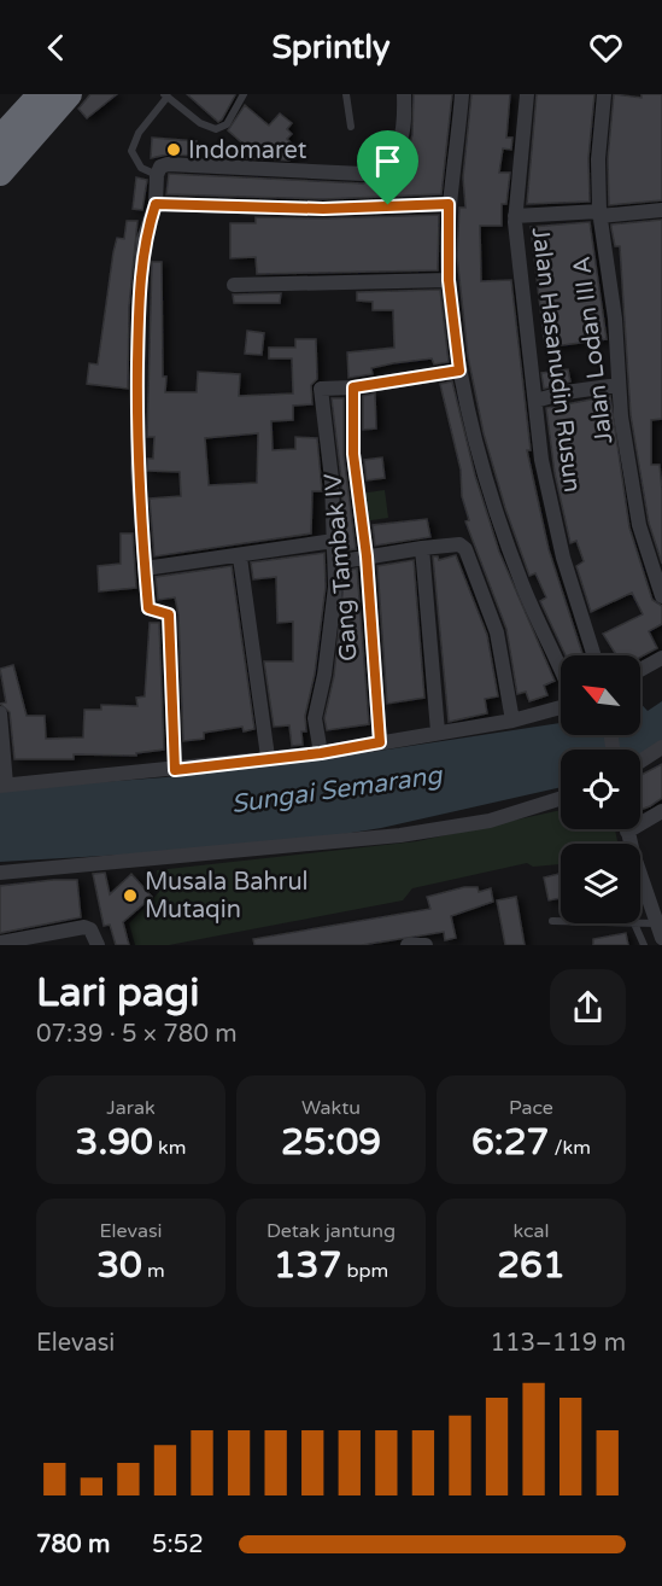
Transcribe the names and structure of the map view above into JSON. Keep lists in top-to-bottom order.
{
  "streets": {
    "street": ["Jalan Lodan III A", "Jalan Hasanudin Rusun", "Gang Tambak IV"]
  },
  "water": ["Sungai Semarang"],
  "places": ["Indomaret", "Musala Bahrul Mutaqin"],
  "north": "top left",
  "page": {
    "header": "Sprintly",
    "heading": ["Lari pagi", "07:39 · 5 × 780 m"],
    "stats": [
      ["Jarak", "3.90 km"],
      ["Waktu", "25:09"],
      ["Pace", "6:27 /km"],
      ["Elevasi", "30 m"],
      ["Detak jantung", "137 bpm"],
      ["kcal", "261"]
    ],
    "chart": ["Elevasi", "113–119 m"],
    "list": [
      {
        "name": "780 m",
        "note": "5:52"
      }
    ]
  }
}
